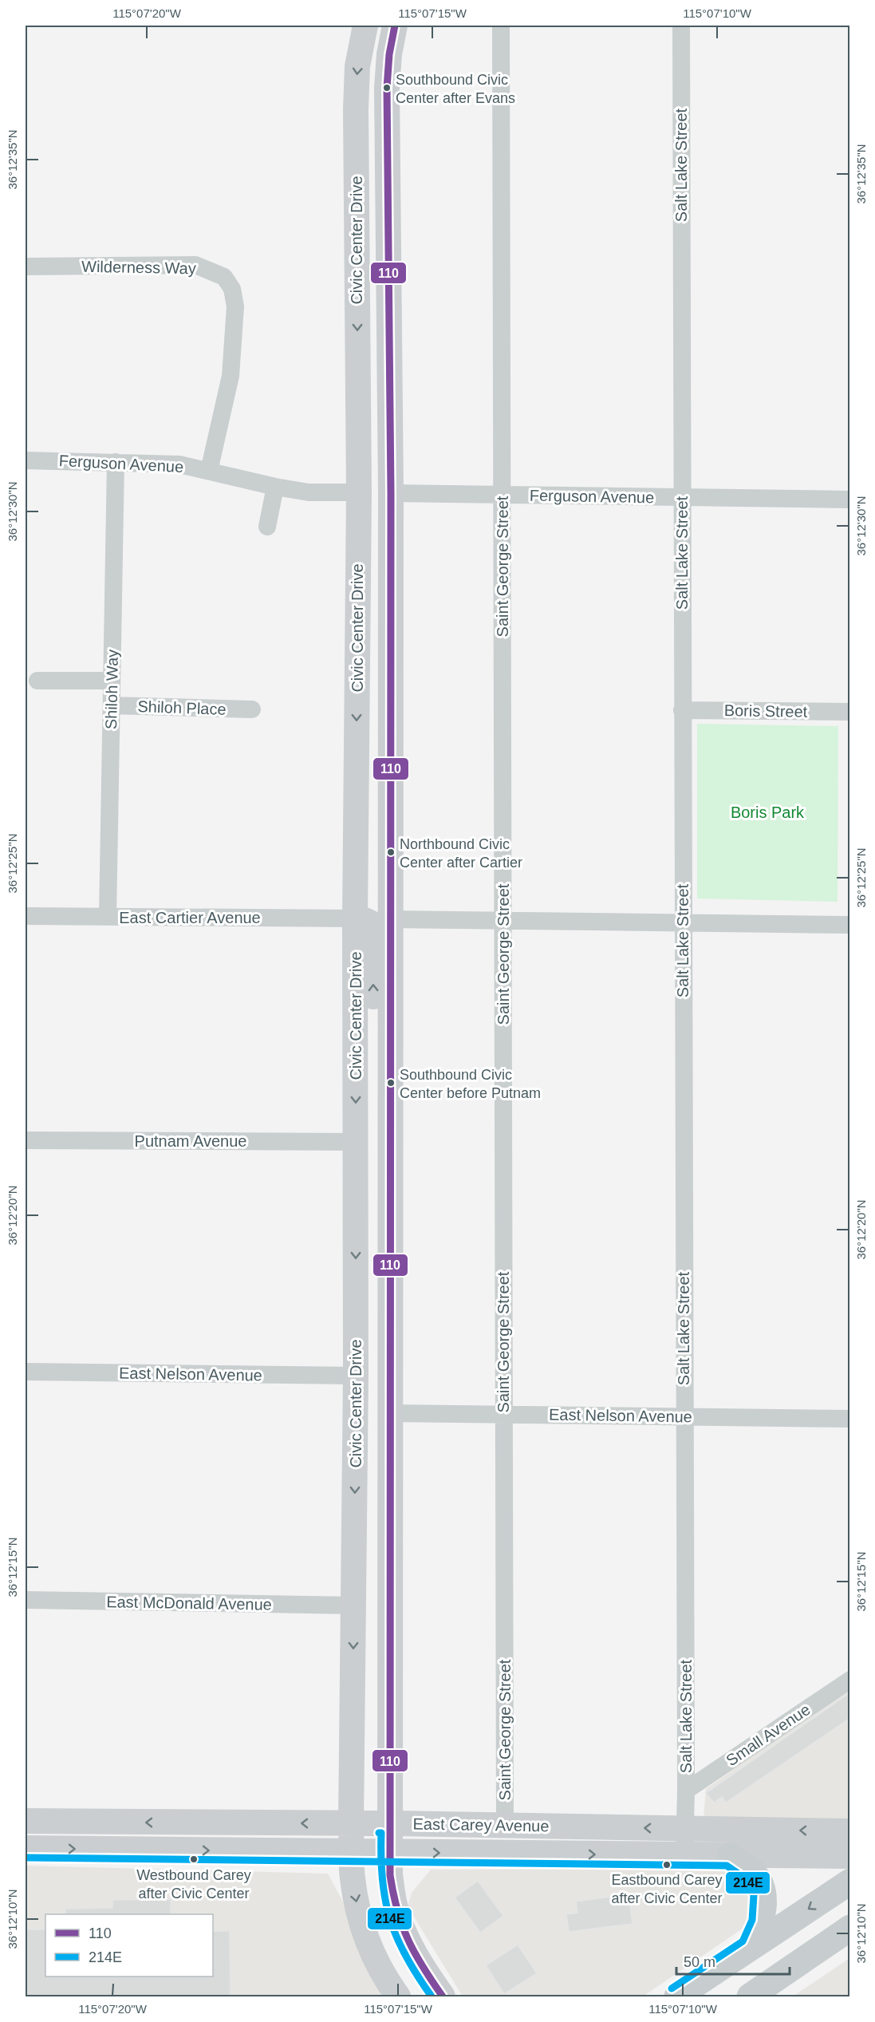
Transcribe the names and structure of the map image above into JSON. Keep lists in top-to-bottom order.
{
  "streets": {
    "main road": ["Civic Center Drive", "East Carey Avenue"],
    "street": [
      "Salt Lake Street",
      "Wilderness Way",
      "Ferguson Avenue",
      "Saint George Street",
      "Shiloh Way",
      "Shiloh Place",
      "Boris Street",
      "East Cartier Avenue",
      "Putnam Avenue",
      "East Nelson Avenue",
      "East McDonald Avenue",
      "Small Avenue"
    ]
  },
  "crossings": [
    ["Salt Lake Street", "Ferguson Avenue"],
    ["Salt Lake Street", "Boris Street"],
    ["Salt Lake Street", "East Nelson Avenue"],
    ["Salt Lake Street", "Small Avenue"],
    ["Salt Lake Street", "East Carey Avenue"],
    ["Civic Center Drive", "Ferguson Avenue"],
    ["Civic Center Drive", "East Cartier Avenue"],
    ["Civic Center Drive", "Putnam Avenue"],
    ["Civic Center Drive", "East Nelson Avenue"],
    ["Civic Center Drive", "East McDonald Avenue"],
    ["Civic Center Drive", "East Carey Avenue"],
    ["Wilderness Way", "Ferguson Avenue"],
    ["Ferguson Avenue", "Saint George Street"],
    ["Ferguson Avenue", "Shiloh Way"],
    ["Saint George Street", "East Nelson Avenue"],
    ["Saint George Street", "East Carey Avenue"],
    ["Shiloh Way", "Shiloh Place"],
    ["Shiloh Way", "East Cartier Avenue"]
  ],
  "parks": ["Boris Park"],
  "places": [
    "Southbound Civic Center after Evans",
    "Northbound Civic Center after Cartier",
    "Southbound Civic Center before Putnam",
    "Westbound Carey after Civic Center",
    "Eastbound Carey after Civic Center"
  ],
  "lines": ["transit line 110", "transit line 214E"],
  "legend": ["110", "214E"],
  "scale_bar": "50 m",
  "coordinates": [
    "115°07'20\"W",
    "115°07'15\"W",
    "115°07'10\"W",
    "36°12'35\"N",
    "36°12'30\"N",
    "36°12'25\"N",
    "36°12'20\"N",
    "36°12'15\"N",
    "36°12'10\"N"
  ]
}
